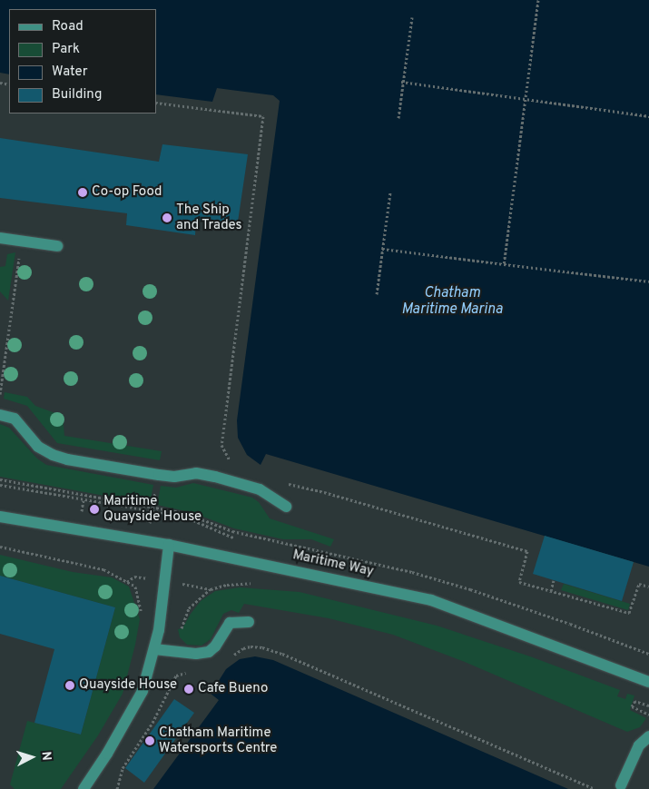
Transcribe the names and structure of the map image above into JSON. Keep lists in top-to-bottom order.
{
  "streets": {
    "street": ["Maritime Way"]
  },
  "water": ["Chatham Maritime Marina"],
  "places": [
    "Co-op Food",
    "The Ship and Trades",
    "Maritime Quayside House",
    "Quayside House",
    "Cafe Bueno",
    "Chatham Maritime Watersports Centre"
  ],
  "legend": [
    "Road",
    "Park",
    "Water",
    "Building"
  ],
  "north": "right"
}
